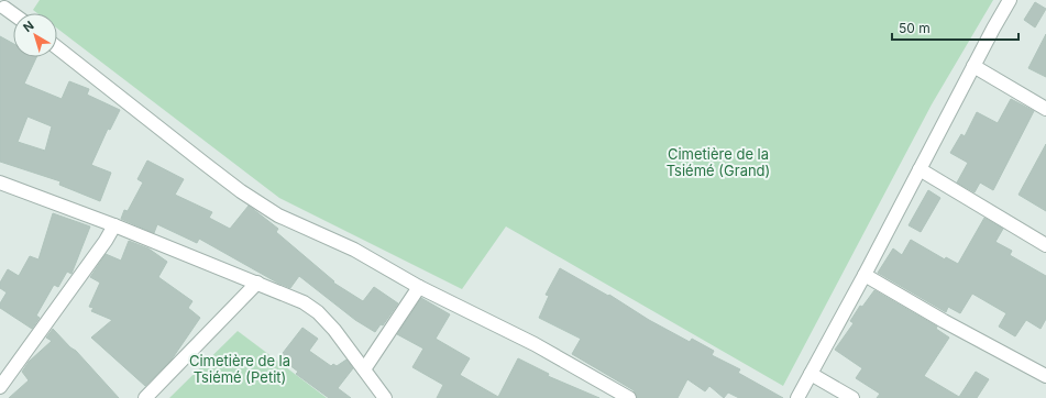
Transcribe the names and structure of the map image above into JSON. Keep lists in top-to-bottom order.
{
  "parks": ["Cimetière de la Tsiémé (Grand)", "Cimetière de la Tsiémé (Petit)"],
  "scale_bar": "50 m",
  "north": "top left"
}
